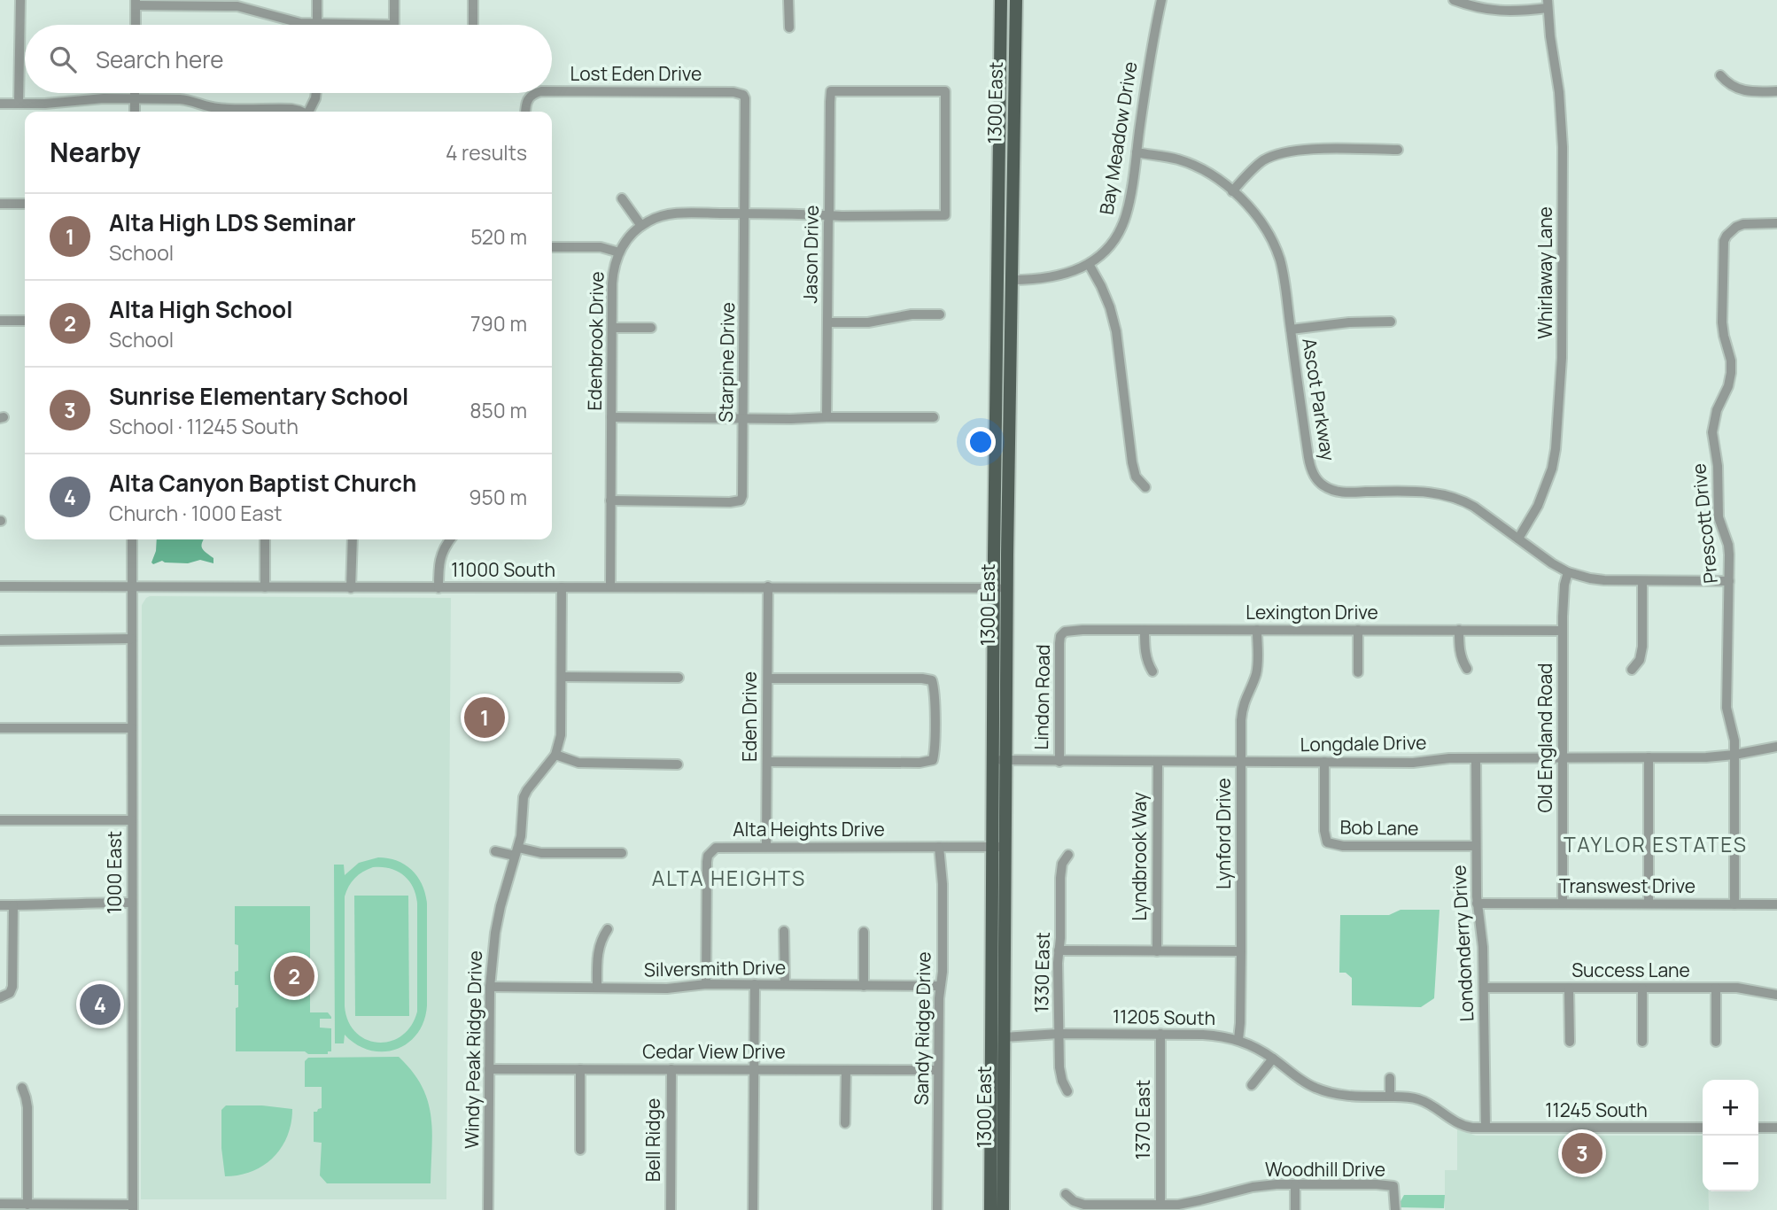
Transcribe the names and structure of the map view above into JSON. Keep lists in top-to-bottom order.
{
  "streets": {
    "main road": ["1300 East"],
    "street": [
      "Lost Eden Drive",
      "Bay Meadow Drive",
      "Jason Drive",
      "Whirlaway Lane",
      "Edenbrook Drive",
      "Starpine Drive",
      "Ascot Parkway",
      "Prescott Drive",
      "11000 South",
      "Lexington Drive",
      "Lindon Road",
      "Eden Drive",
      "Old England Road",
      "Longdale Drive",
      "Bob Lane",
      "Alta Heights Drive",
      "Lynford Drive",
      "Lyndbrook Way",
      "1000 East",
      "Transwest Drive",
      "Londonderry Drive",
      "Silversmith Drive",
      "Success Lane",
      "1330 East",
      "11205 South",
      "Sandy Ridge Drive",
      "Windy Peak Ridge Drive",
      "Cedar View Drive",
      "11245 South",
      "1370 East",
      "Bell Ridge",
      "Woodhill Drive"
    ]
  },
  "crossings": [
    ["Lost Eden Drive", "Starpine Drive"],
    ["1300 East", "Bay Meadow Drive"],
    ["1300 East", "11000 South"],
    ["1300 East", "Longdale Drive"],
    ["1300 East", "Alta Heights Drive"],
    ["1300 East", "11205 South"],
    ["Bay Meadow Drive", "Ascot Parkway"],
    ["Jason Drive", "Edenbrook Drive"],
    ["Whirlaway Lane", "Ascot Parkway"],
    ["Edenbrook Drive", "Starpine Drive"],
    ["Edenbrook Drive", "11000 South"],
    ["Ascot Parkway", "Prescott Drive"],
    ["Ascot Parkway", "Old England Road"],
    ["Prescott Drive", "Longdale Drive"],
    ["Prescott Drive", "Transwest Drive"],
    ["11000 South", "Eden Drive"],
    ["11000 South", "1000 East"],
    ["11000 South", "Windy Peak Ridge Drive"],
    ["Lexington Drive", "Lindon Road"],
    ["Lexington Drive", "Old England Road"],
    ["Lexington Drive", "Lynford Drive"],
    ["Lindon Road", "Longdale Drive"],
    ["Eden Drive", "Alta Heights Drive"],
    ["Old England Road", "Longdale Drive"],
    ["Old England Road", "Transwest Drive"],
    ["Longdale Drive", "Bob Lane"],
    ["Longdale Drive", "Lynford Drive"],
    ["Longdale Drive", "Lyndbrook Way"],
    ["Longdale Drive", "Londonderry Drive"],
    ["Bob Lane", "Londonderry Drive"],
    ["Alta Heights Drive", "Silversmith Drive"],
    ["Alta Heights Drive", "Sandy Ridge Drive"],
    ["Lynford Drive", "11205 South"],
    ["Transwest Drive", "Londonderry Drive"],
    ["Londonderry Drive", "Success Lane"],
    ["Londonderry Drive", "11205 South"],
    ["Londonderry Drive", "11245 South"],
    ["Silversmith Drive", "Sandy Ridge Drive"],
    ["Silversmith Drive", "Windy Peak Ridge Drive"],
    ["1330 East", "11205 South"],
    ["11205 South", "11245 South"],
    ["11205 South", "1370 East"],
    ["Sandy Ridge Drive", "Cedar View Drive"],
    ["Windy Peak Ridge Drive", "Cedar View Drive"],
    ["Cedar View Drive", "Bell Ridge"],
    ["1370 East", "Woodhill Drive"]
  ],
  "districts": ["TAYLOR ESTATES", "ALTA HEIGHTS"],
  "page": {
    "search": "Search here",
    "heading": ["Nearby", "4 results"],
    "list": [
      {
        "mark": "1",
        "name": "Alta High LDS Seminar",
        "note": "School",
        "value": "520 m"
      },
      {
        "mark": "2",
        "name": "Alta High School",
        "note": "School",
        "value": "790 m"
      },
      {
        "mark": "3",
        "name": "Sunrise Elementary School",
        "note": "School · 11245 South",
        "value": "850 m"
      },
      {
        "mark": "4",
        "name": "Alta Canyon Baptist Church",
        "note": "Church · 1000 East",
        "value": "950 m"
      }
    ],
    "pins": [
      "1",
      "2",
      "4",
      "3"
    ],
    "map_buttons": ["+", "−"]
  }
}
